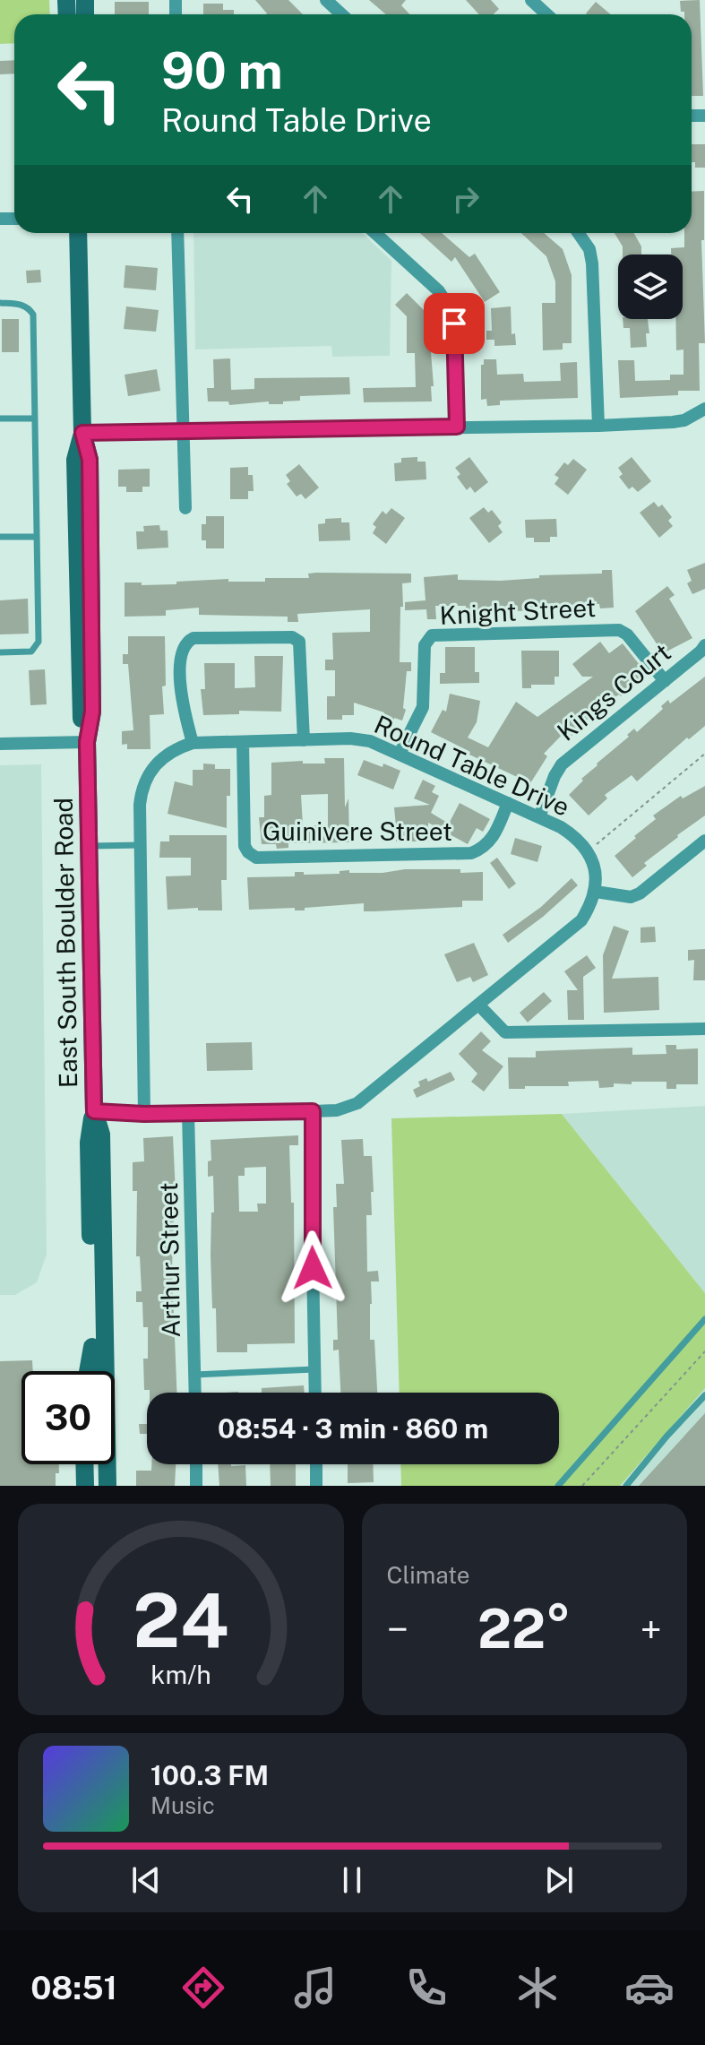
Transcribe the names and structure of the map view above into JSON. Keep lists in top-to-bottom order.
{
  "streets": {
    "main road": ["East South Boulder Road"],
    "street": [
      "Knight Street",
      "Kings Court",
      "Round Table Drive",
      "Guinivere Street",
      "Arthur Street"
    ]
  },
  "crossings": [
    ["Knight Street", "Kings Court"],
    ["Knight Street", "Round Table Drive"],
    ["Kings Court", "Round Table Drive"],
    ["Round Table Drive", "Guinivere Street"]
  ],
  "page": {
    "turn": ["90 m", "Round Table Drive"],
    "limit": "30",
    "trip": "08:54 · 3 min · 860 m",
    "tile": "Climate",
    "heat": ["−", "22°", "+"],
    "song": ["100.3 FM", "Music"],
    "tabs": "08:51",
    "gauge": ["24", "km/h"]
  }
}
